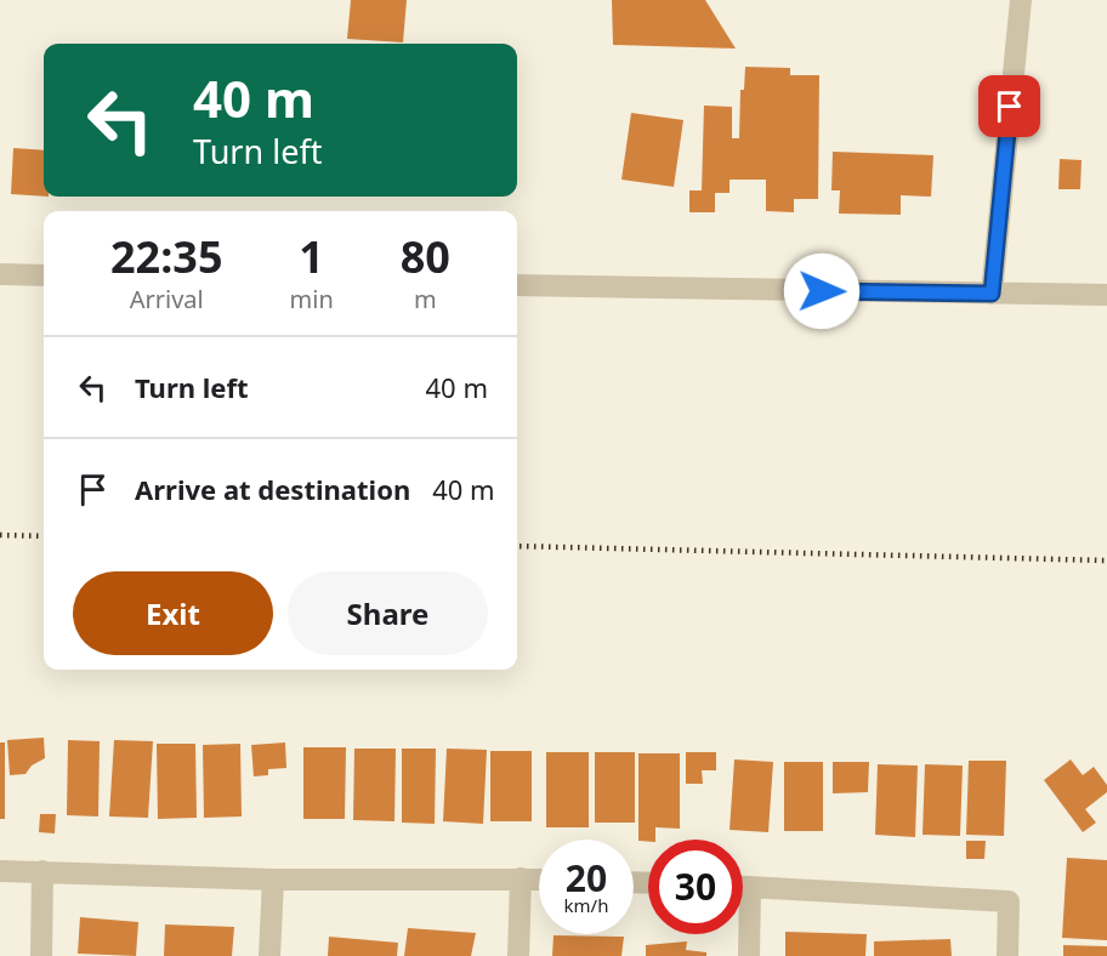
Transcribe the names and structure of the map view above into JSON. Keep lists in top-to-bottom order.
{
  "page": {
    "turn": ["40 m", "Turn left"],
    "eta": [
      "22:35",
      "Arrival",
      "1",
      "min",
      "80",
      "m"
    ],
    "list": [
      {
        "name": "Turn left",
        "value": "40 m"
      },
      {
        "name": "Arrive at destination",
        "value": "40 m"
      }
    ],
    "buttons": ["Exit", "Share"],
    "speed": "20 km/h",
    "limit": "30"
  }
}
